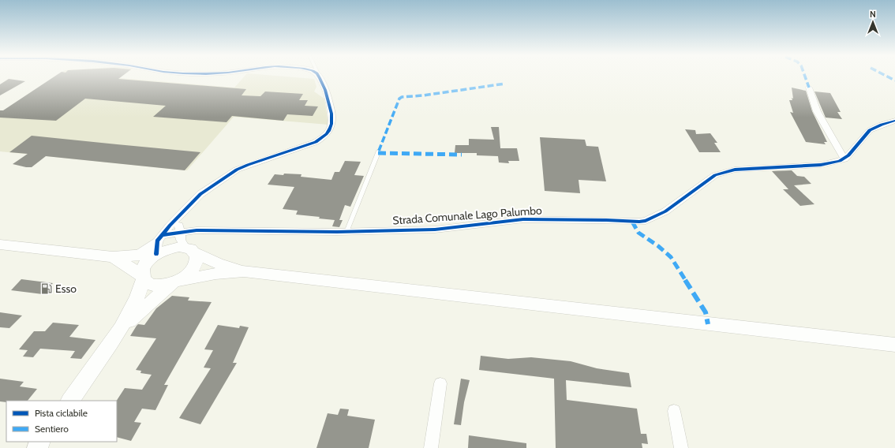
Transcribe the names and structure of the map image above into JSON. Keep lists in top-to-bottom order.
{
  "streets": {
    "street": ["Strada Comunale Lago Palumbo"]
  },
  "places": {
    "fuel station": ["Esso"]
  },
  "legend": ["Pista ciclabile", "Sentiero"],
  "north": "top"
}
